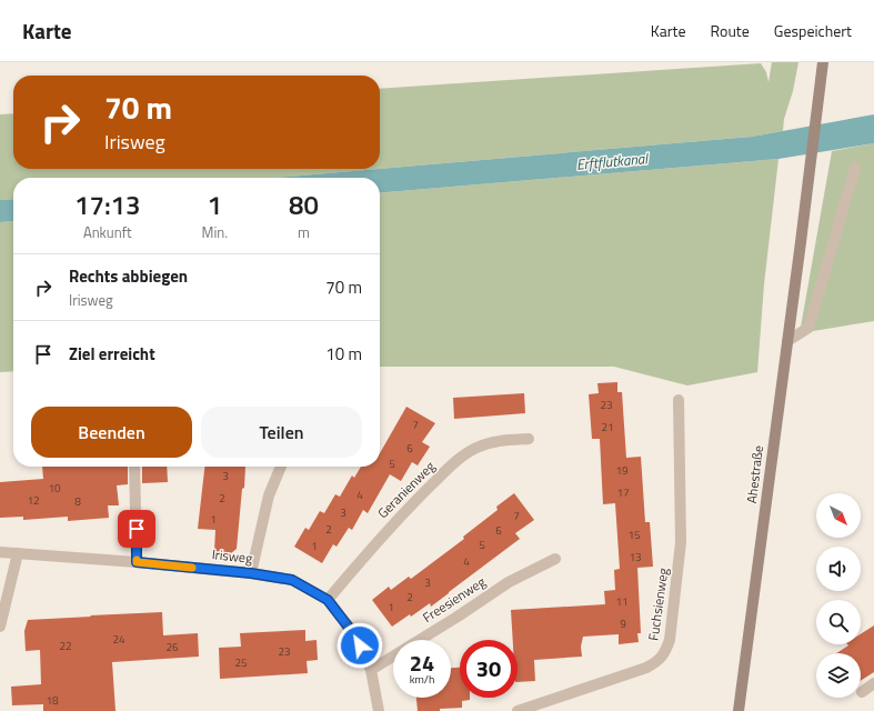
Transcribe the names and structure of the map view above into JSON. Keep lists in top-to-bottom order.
{
  "streets": {
    "street": [
      "Ahestraße",
      "Geranienweg",
      "Irisweg",
      "Freesienweg",
      "Fuchsienweg"
    ]
  },
  "crossings": [
    ["Geranienweg", "Irisweg"],
    ["Irisweg", "Freesienweg"]
  ],
  "water": ["Erftflutkanal"],
  "house_numbers": [
    "23",
    "7",
    "21",
    "6",
    "5",
    "19",
    "3",
    "10",
    "17",
    "4",
    "2",
    "12",
    "8",
    "3",
    "7",
    "1",
    "2",
    "6",
    "15",
    "5",
    "1",
    "13",
    "4",
    "3",
    "2",
    "11",
    "1",
    "9",
    "24",
    "22",
    "26",
    "23",
    "25",
    "18"
  ],
  "north": "bottom right",
  "page": {
    "header": "Karte",
    "nav": ["Karte", "Route", "Gespeichert"],
    "turn": ["70 m", "Irisweg"],
    "eta": [
      "17:13",
      "Ankunft",
      "1",
      "Min.",
      "80",
      "m"
    ],
    "list": [
      {
        "name": "Rechts abbiegen",
        "note": "Irisweg",
        "value": "70 m"
      },
      {
        "name": "Ziel erreicht",
        "value": "10 m"
      }
    ],
    "buttons": ["Beenden", "Teilen"],
    "speed": "24 km/h",
    "limit": "30"
  }
}
